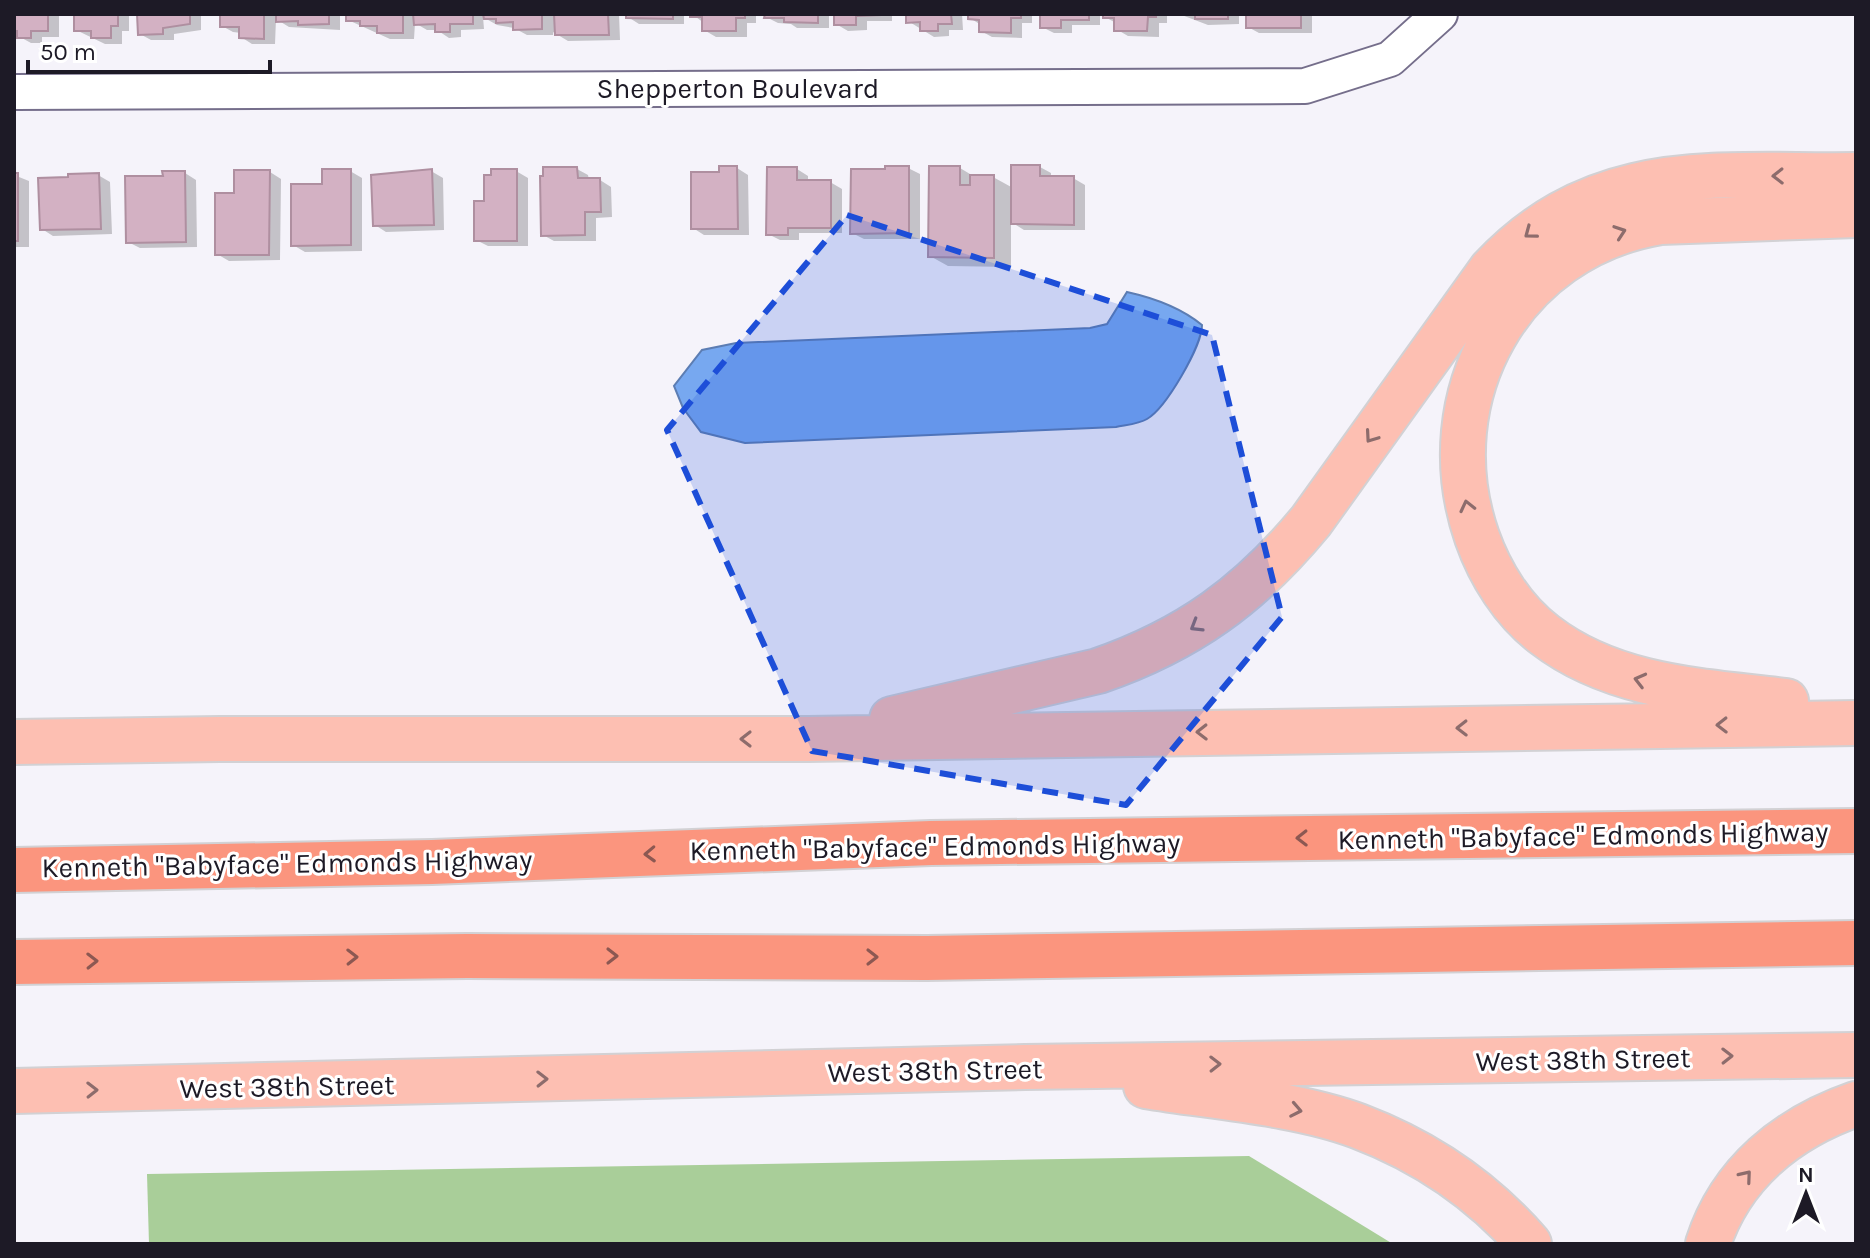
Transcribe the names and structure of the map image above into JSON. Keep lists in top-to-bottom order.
{
  "streets": {
    "highway": ["Kenneth \"Babyface\" Edmonds Highway"],
    "main road": ["West 38th Street"],
    "street": ["Shepperton Boulevard"]
  },
  "scale_bar": "50 m",
  "north": "top"
}
